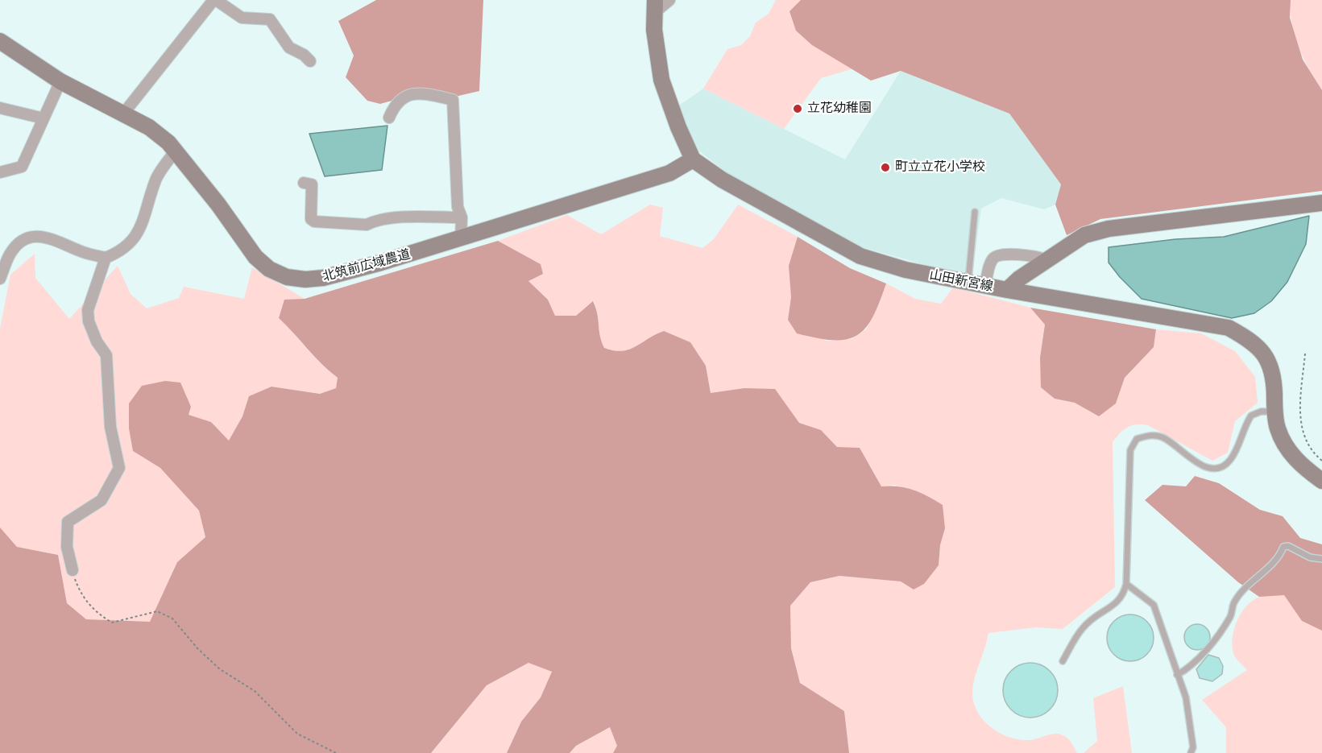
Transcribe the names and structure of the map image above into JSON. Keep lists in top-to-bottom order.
{
  "streets": {
    "street": ["北筑前広域農道", "山田新宮線"]
  },
  "crossings": [
    ["北筑前広域農道", "山田新宮線"]
  ],
  "places": ["立花幼稚園", "町立立花小学校"]
}
